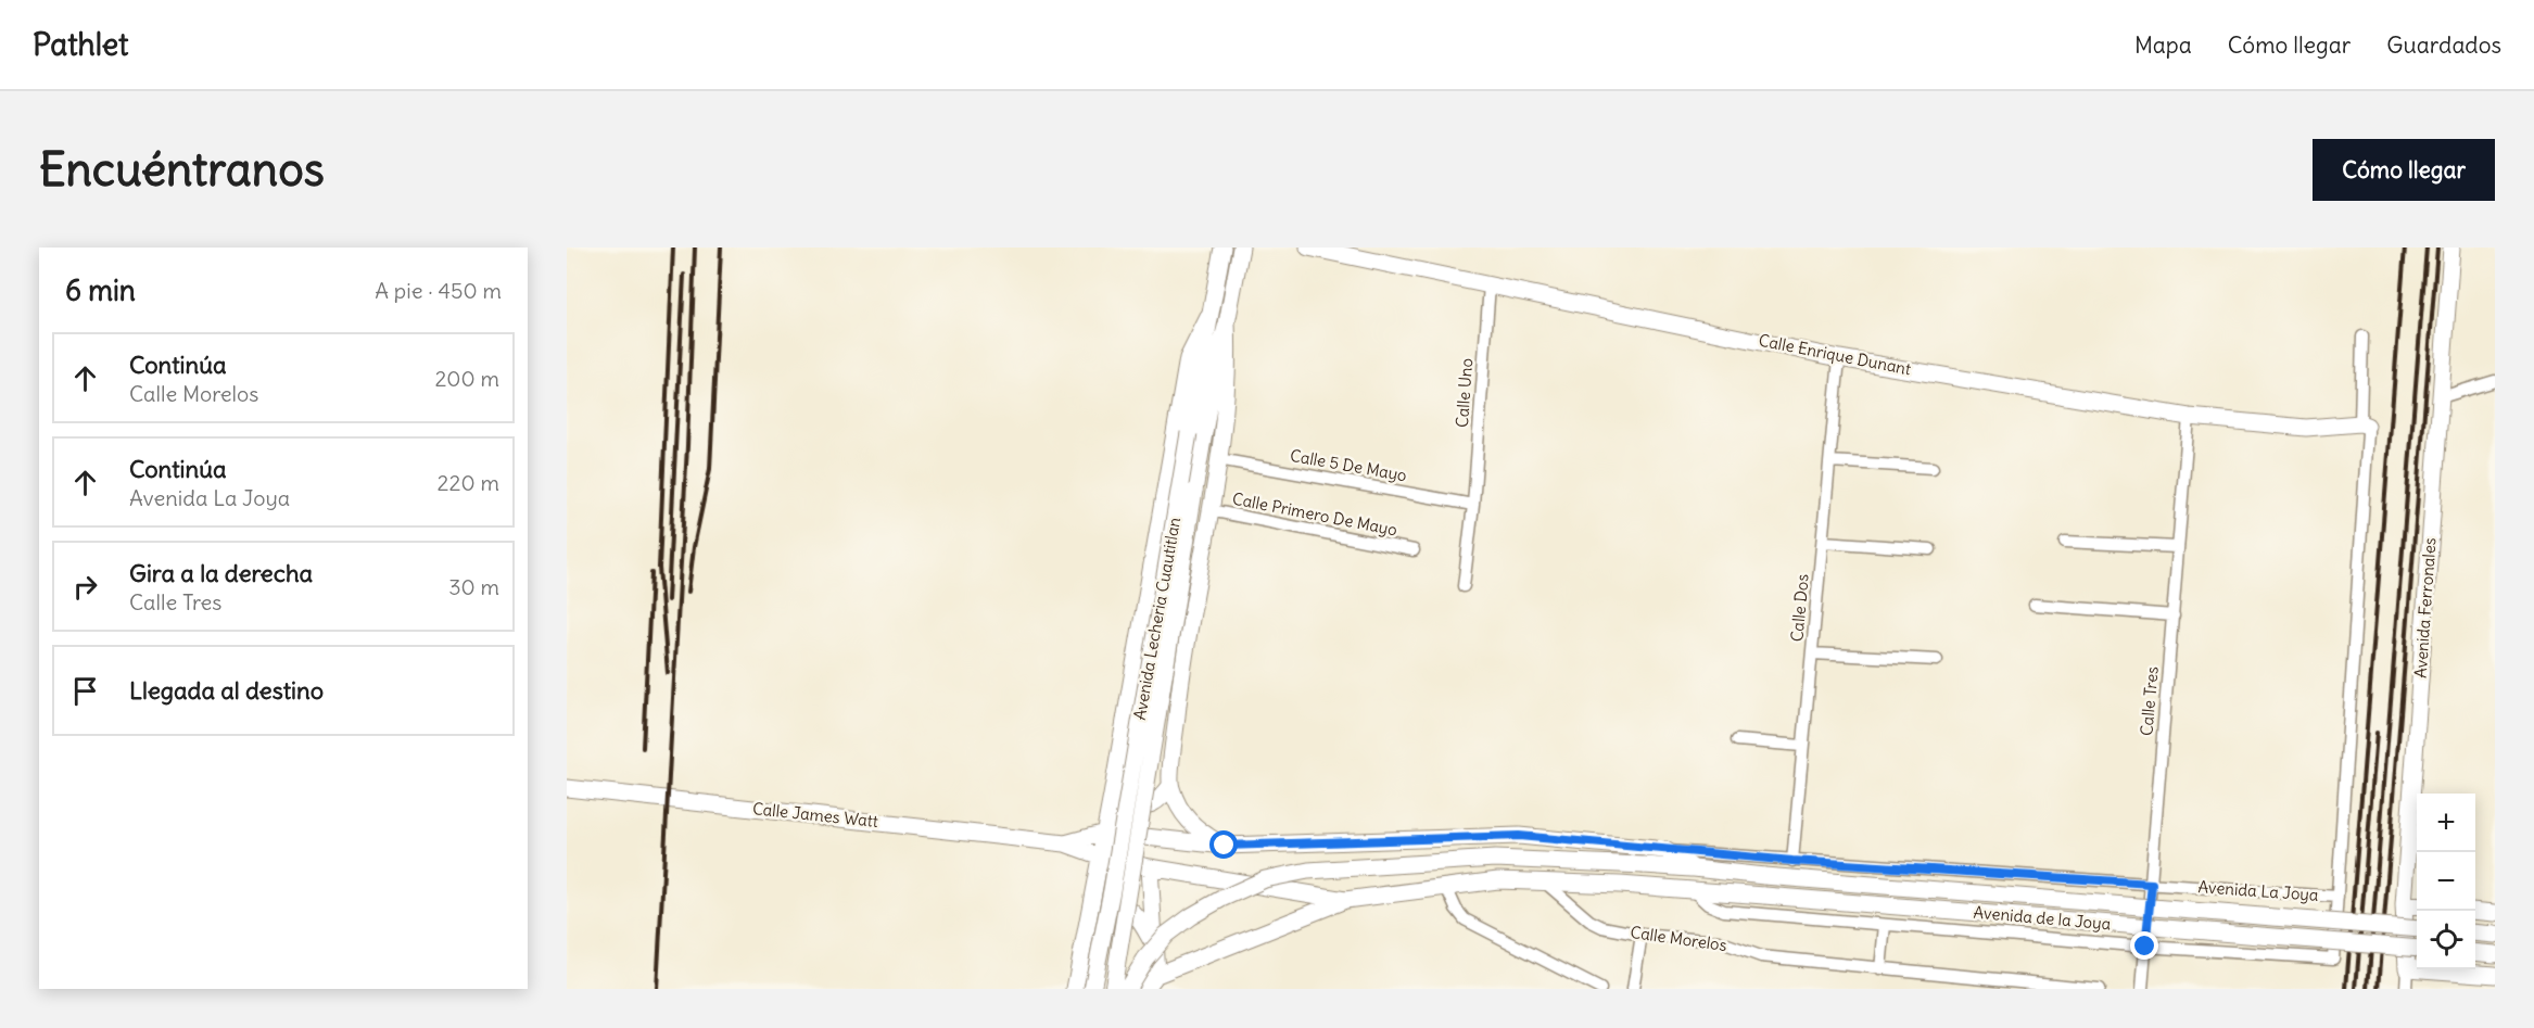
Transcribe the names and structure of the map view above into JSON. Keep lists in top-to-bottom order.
{
  "streets": {
    "main road": [
      "Calle Enrique Dunant",
      "Avenida Ferronales",
      "Avenida Lecheria Cuautitlan",
      "Calle James Watt",
      "Avenida de la Joya"
    ],
    "street": [
      "Calle Uno",
      "Calle 5 De Mayo",
      "Calle Primero De Mayo",
      "Calle Dos",
      "Calle Tres",
      "Avenida La Joya",
      "Calle Morelos"
    ]
  },
  "crossings": [
    ["Calle Enrique Dunant", "Calle Uno"],
    ["Calle Enrique Dunant", "Calle Dos"],
    ["Calle Enrique Dunant", "Calle Tres"],
    ["Calle Uno", "Calle 5 De Mayo"],
    ["Calle Dos", "Avenida La Joya"],
    ["Calle Tres", "Avenida La Joya"],
    ["Avenida La Joya", "Avenida de la Joya"]
  ],
  "page": {
    "header": "Pathlet",
    "nav": ["Mapa", "Cómo llegar", "Guardados"],
    "buttons": "Cómo llegar",
    "title": "Encuéntranos",
    "heading": ["6 min", "A pie · 450 m"],
    "list": [
      ["Continúa", "Calle Morelos", "200 m"],
      ["Continúa", "Avenida La Joya", "220 m"],
      ["Gira a la derecha", "Calle Tres", "30 m"],
      "Llegada al destino"
    ],
    "map_buttons": ["+", "−"]
  }
}
